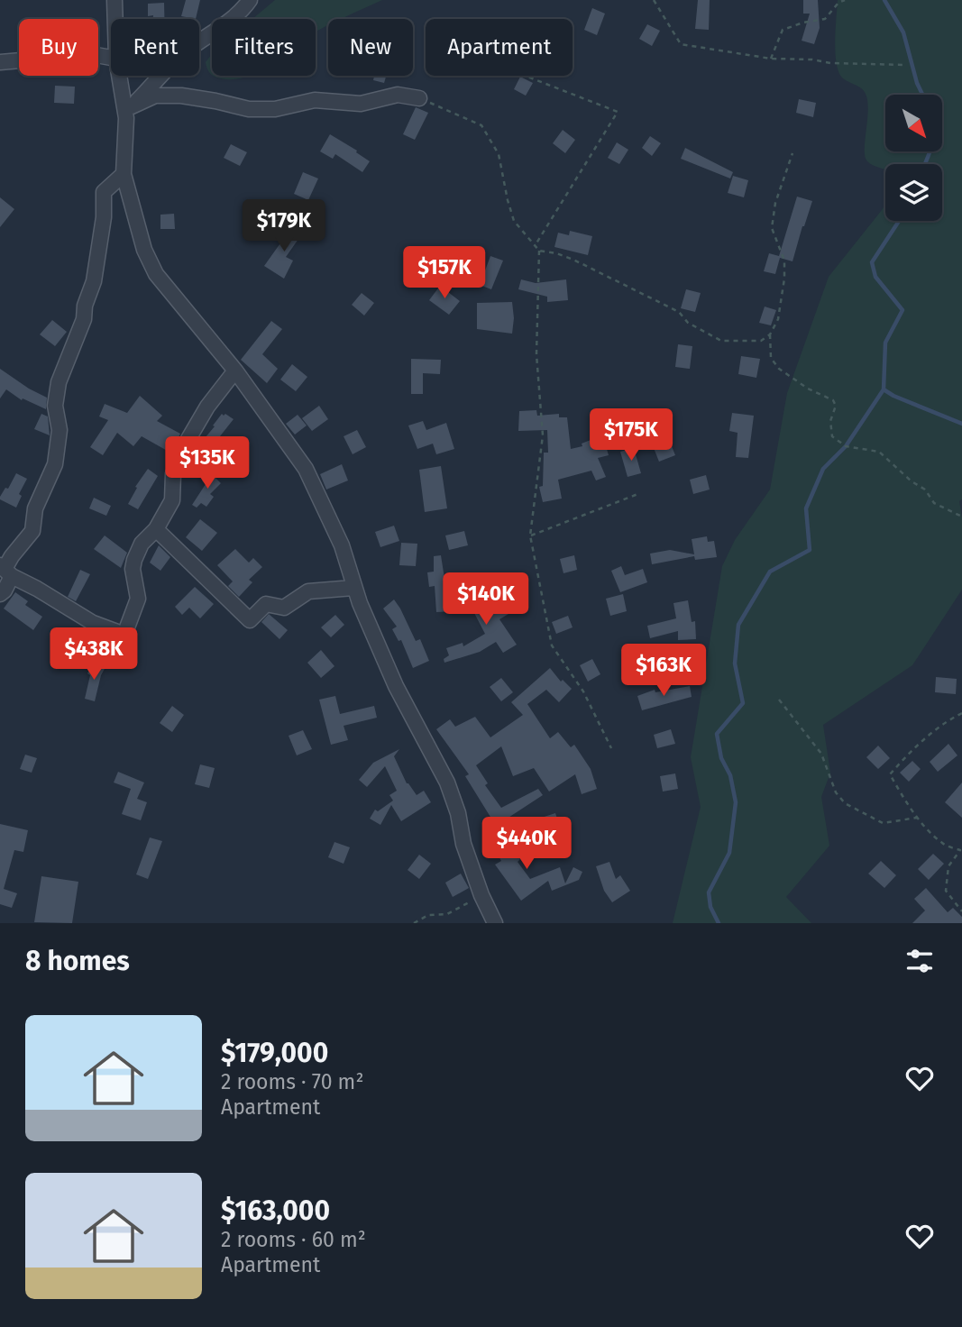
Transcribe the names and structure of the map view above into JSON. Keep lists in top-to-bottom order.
{
  "north": "bottom right",
  "page": {
    "chip": [
      "Buy",
      "Rent",
      "Filters",
      "New",
      "Apartment"
    ],
    "price": [
      "$179K",
      "$157K",
      "$175K",
      "$135K",
      "$140K",
      "$438K",
      "$163K",
      "$440K"
    ],
    "heading": "8 homes",
    "list": [
      {
        "name": "$179,000",
        "note": "2 rooms · 70 m² · Apartment"
      },
      {
        "name": "$163,000",
        "note": "2 rooms · 60 m² · Apartment"
      }
    ]
  }
}
